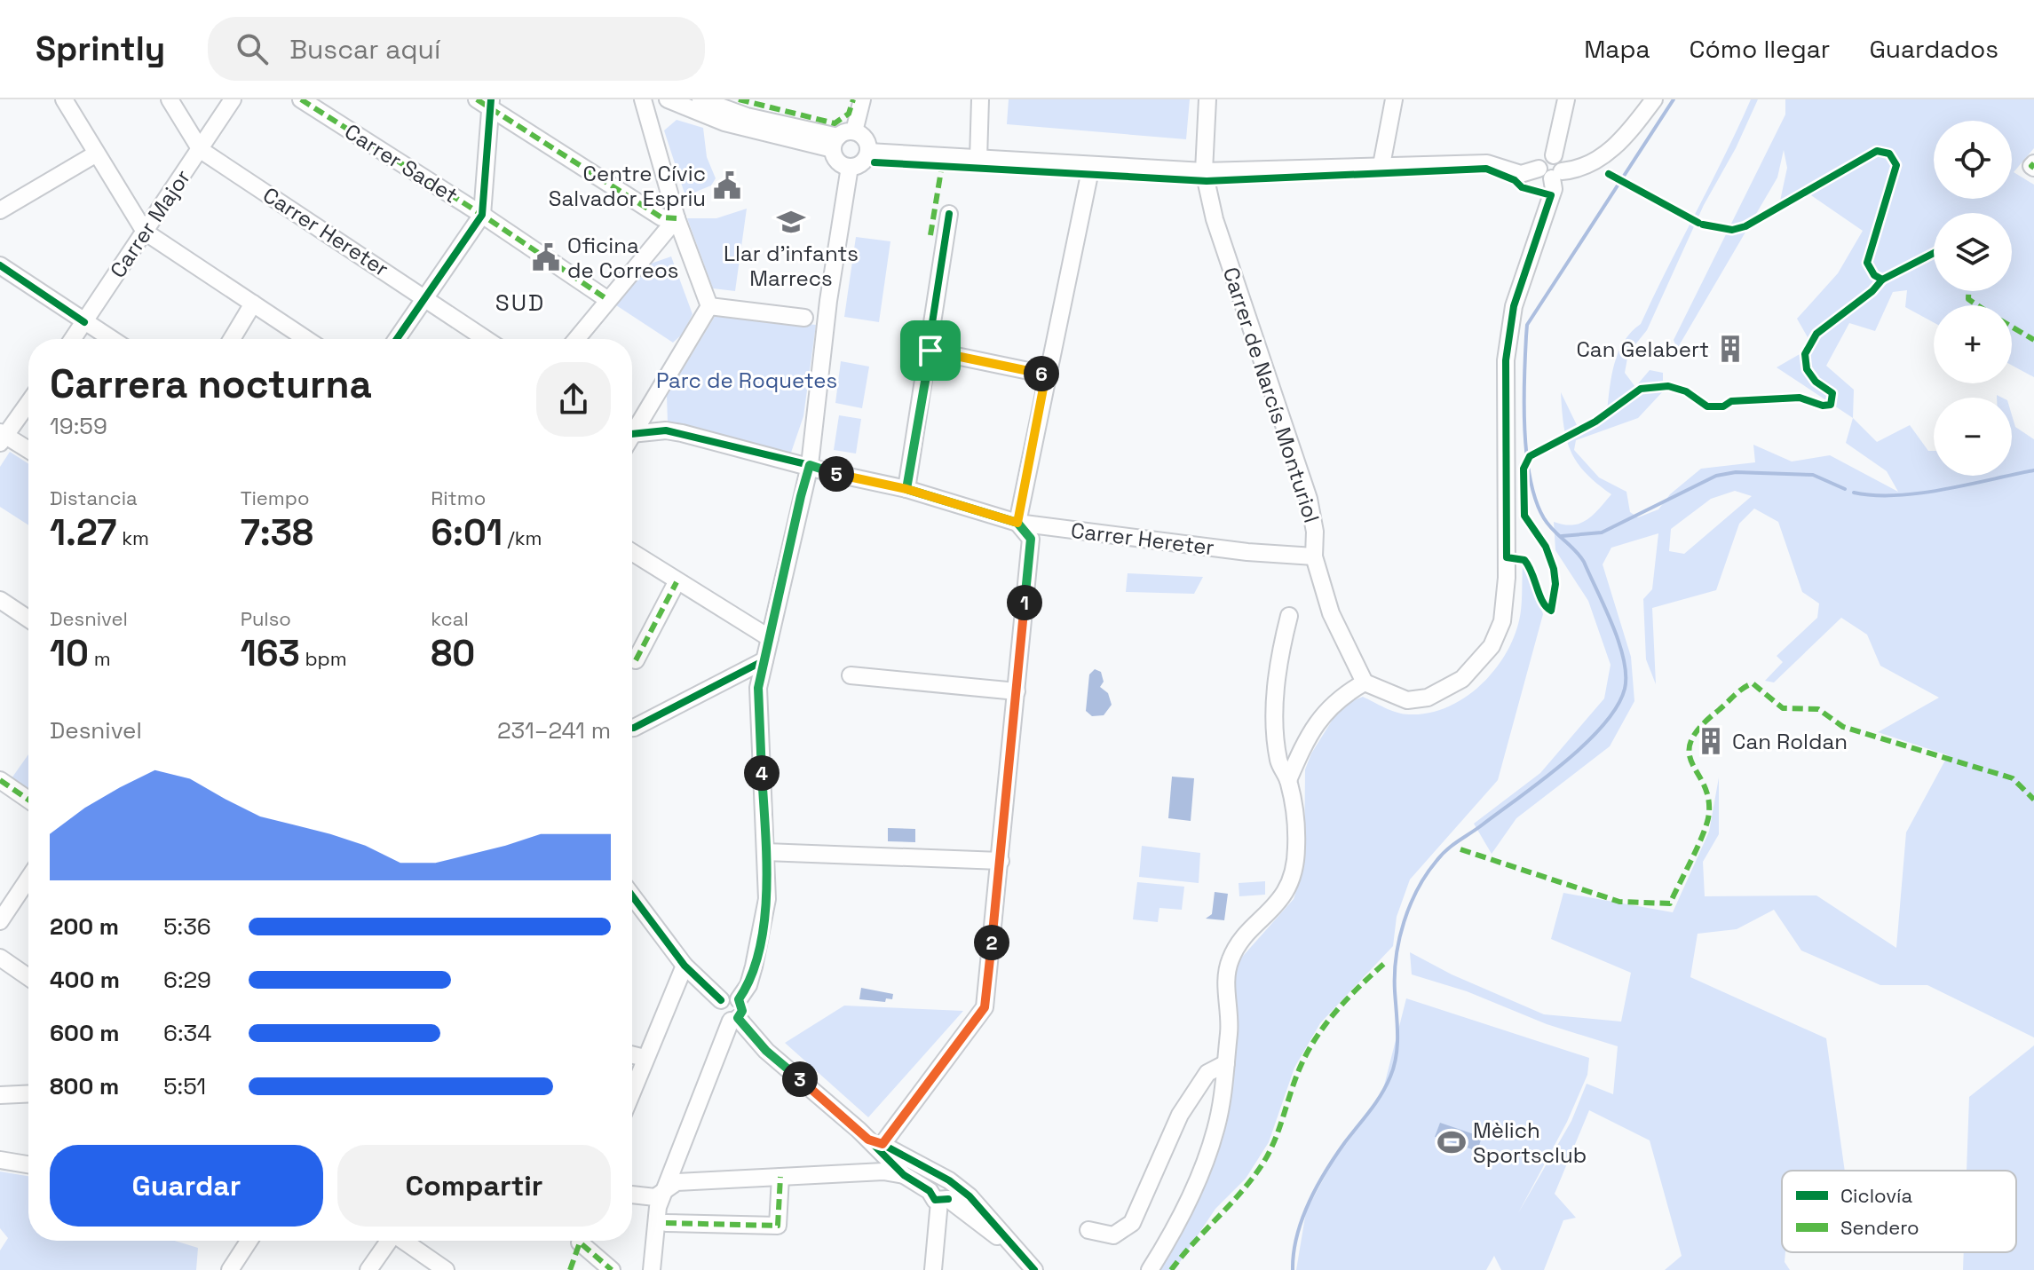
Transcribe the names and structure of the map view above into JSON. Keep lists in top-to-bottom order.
{
  "streets": {
    "street": [
      "Carrer Sadet",
      "Carrer Major",
      "Carrer Hereter",
      "Carrer de Narcís Monturiol"
    ]
  },
  "crossings": [
    ["Carrer Major", "Carrer Hereter"],
    ["Carrer Hereter", "Carrer de Narcís Monturiol"]
  ],
  "districts": ["SUD"],
  "parks": ["Parc de Roquetes"],
  "places": {
    "public building": ["Centre Cívic Salvador Espriu", "Oficina de Correos"],
    "school or university": ["Llar d'infants Marrecs"],
    "building": ["Can Gelabert", "Can Roldan"],
    "sports": ["Mèlich Sportsclub"]
  },
  "legend": ["Ciclovía", "Sendero"],
  "page": {
    "header": "Sprintly",
    "search": "Buscar aquí",
    "nav": ["Mapa", "Cómo llegar", "Guardados"],
    "map_buttons": ["+", "−"],
    "heading": ["Carrera nocturna", "19:59"],
    "pins": [
      "6",
      "5",
      "1",
      "4",
      "2",
      "3"
    ],
    "stats": [
      ["Distancia", "1.27 km"],
      ["Tiempo", "7:38"],
      ["Ritmo", "6:01 /km"],
      ["Desnivel", "10 m"],
      ["Pulso", "163 bpm"],
      ["kcal", "80"]
    ],
    "chart": ["Desnivel", "231–241 m"],
    "list": [
      {
        "name": "200 m",
        "note": "5:36"
      },
      {
        "name": "400 m",
        "note": "6:29"
      },
      {
        "name": "600 m",
        "note": "6:34"
      },
      {
        "name": "800 m",
        "note": "5:51"
      }
    ],
    "buttons": ["Guardar", "Compartir"]
  }
}
